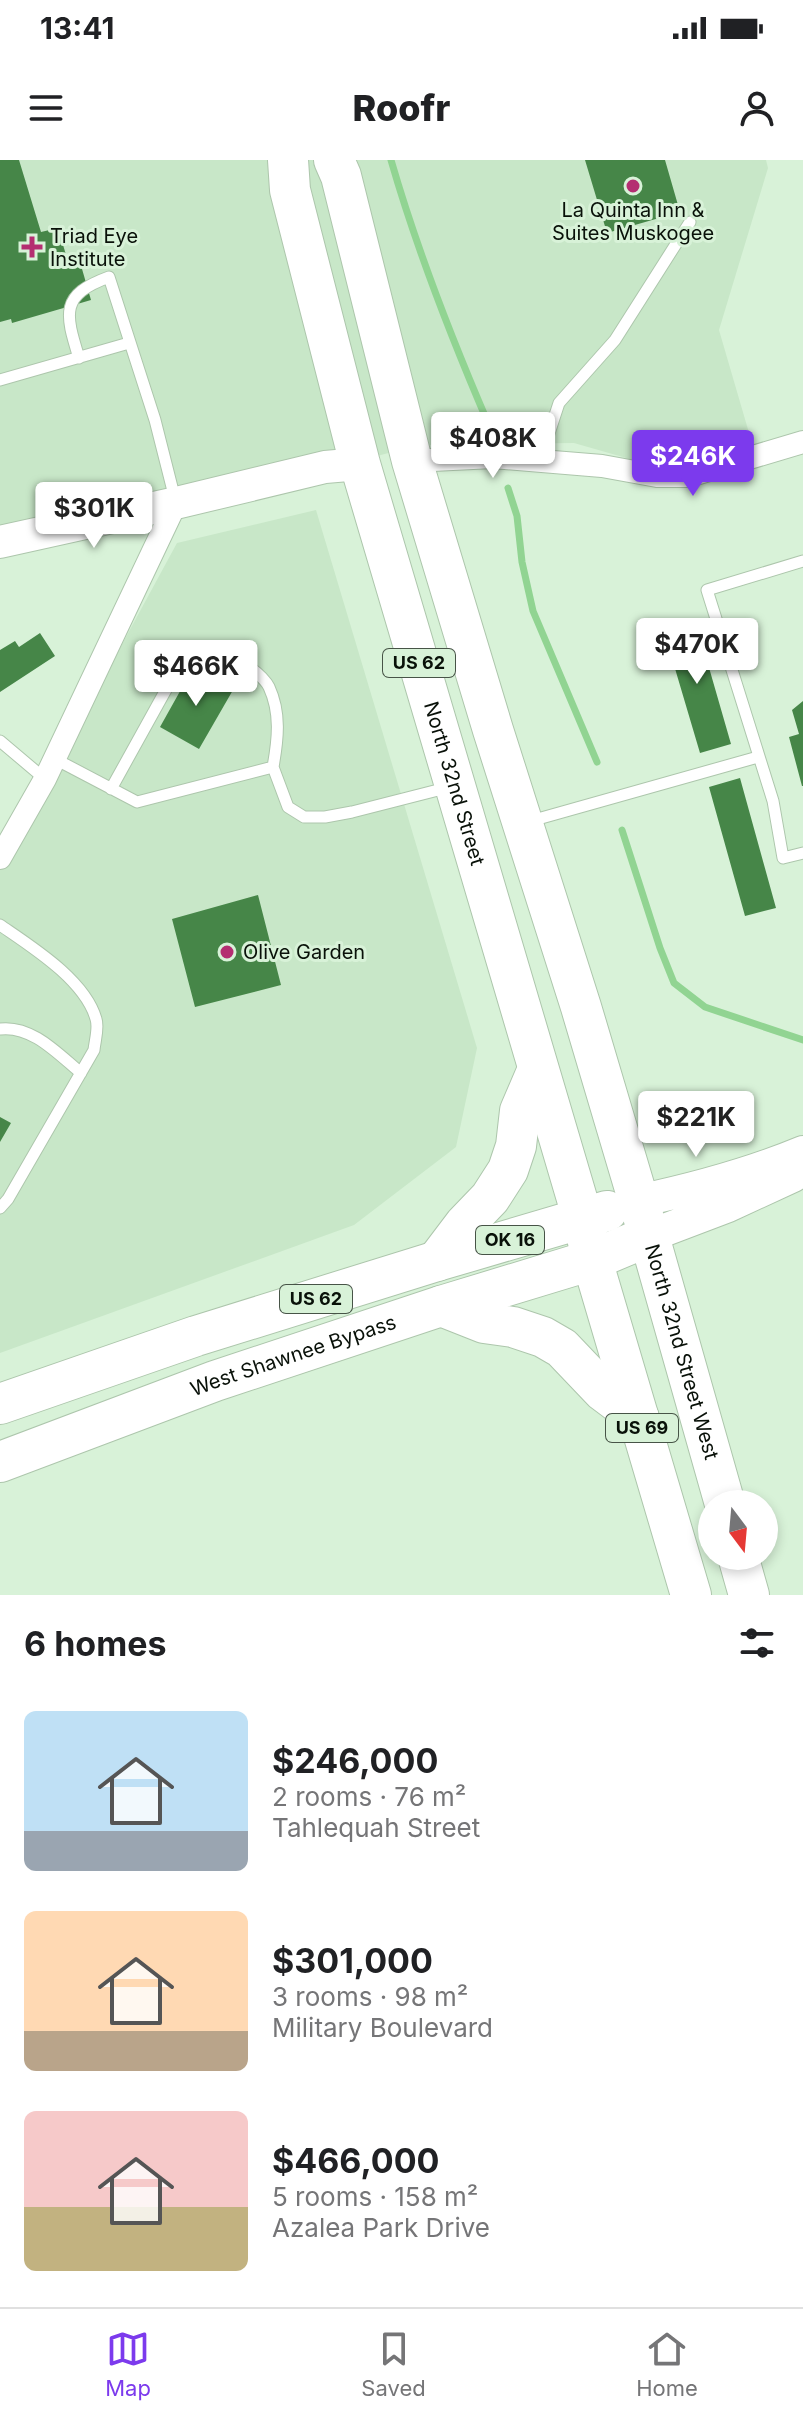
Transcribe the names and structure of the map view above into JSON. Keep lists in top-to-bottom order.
{
  "streets": {
    "highway": [
      "US 62",
      "North 32nd Street",
      "OK 16",
      "North 32nd Street West",
      "West Shawnee Bypass",
      "US 69"
    ]
  },
  "crossings": [
    ["US 62", "OK 16"],
    ["US 62", "North 32nd Street West"],
    ["US 62", "West Shawnee Bypass"],
    ["US 62", "US 69"],
    ["North 32nd Street", "OK 16"],
    ["North 32nd Street", "US 69"],
    ["OK 16", "US 69"],
    ["West Shawnee Bypass", "US 69"]
  ],
  "places": {
    "other": ["La Quinta Inn & Suites Muskogee", "Olive Garden"],
    "health": ["Triad Eye Institute"]
  },
  "north": "bottom",
  "page": {
    "status": "13:41",
    "header": "Roofr",
    "price": [
      "$408K",
      "$246K",
      "$301K",
      "$470K",
      "$466K",
      "$221K"
    ],
    "heading": "6 homes",
    "list": [
      {
        "name": "$246,000",
        "note": "2 rooms · 76 m² · Tahlequah Street"
      },
      {
        "name": "$301,000",
        "note": "3 rooms · 98 m² · Military Boulevard"
      },
      {
        "name": "$466,000",
        "note": "5 rooms · 158 m² · Azalea Park Drive"
      }
    ],
    "tabs": ["Map", "Saved", "Home"]
  }
}
